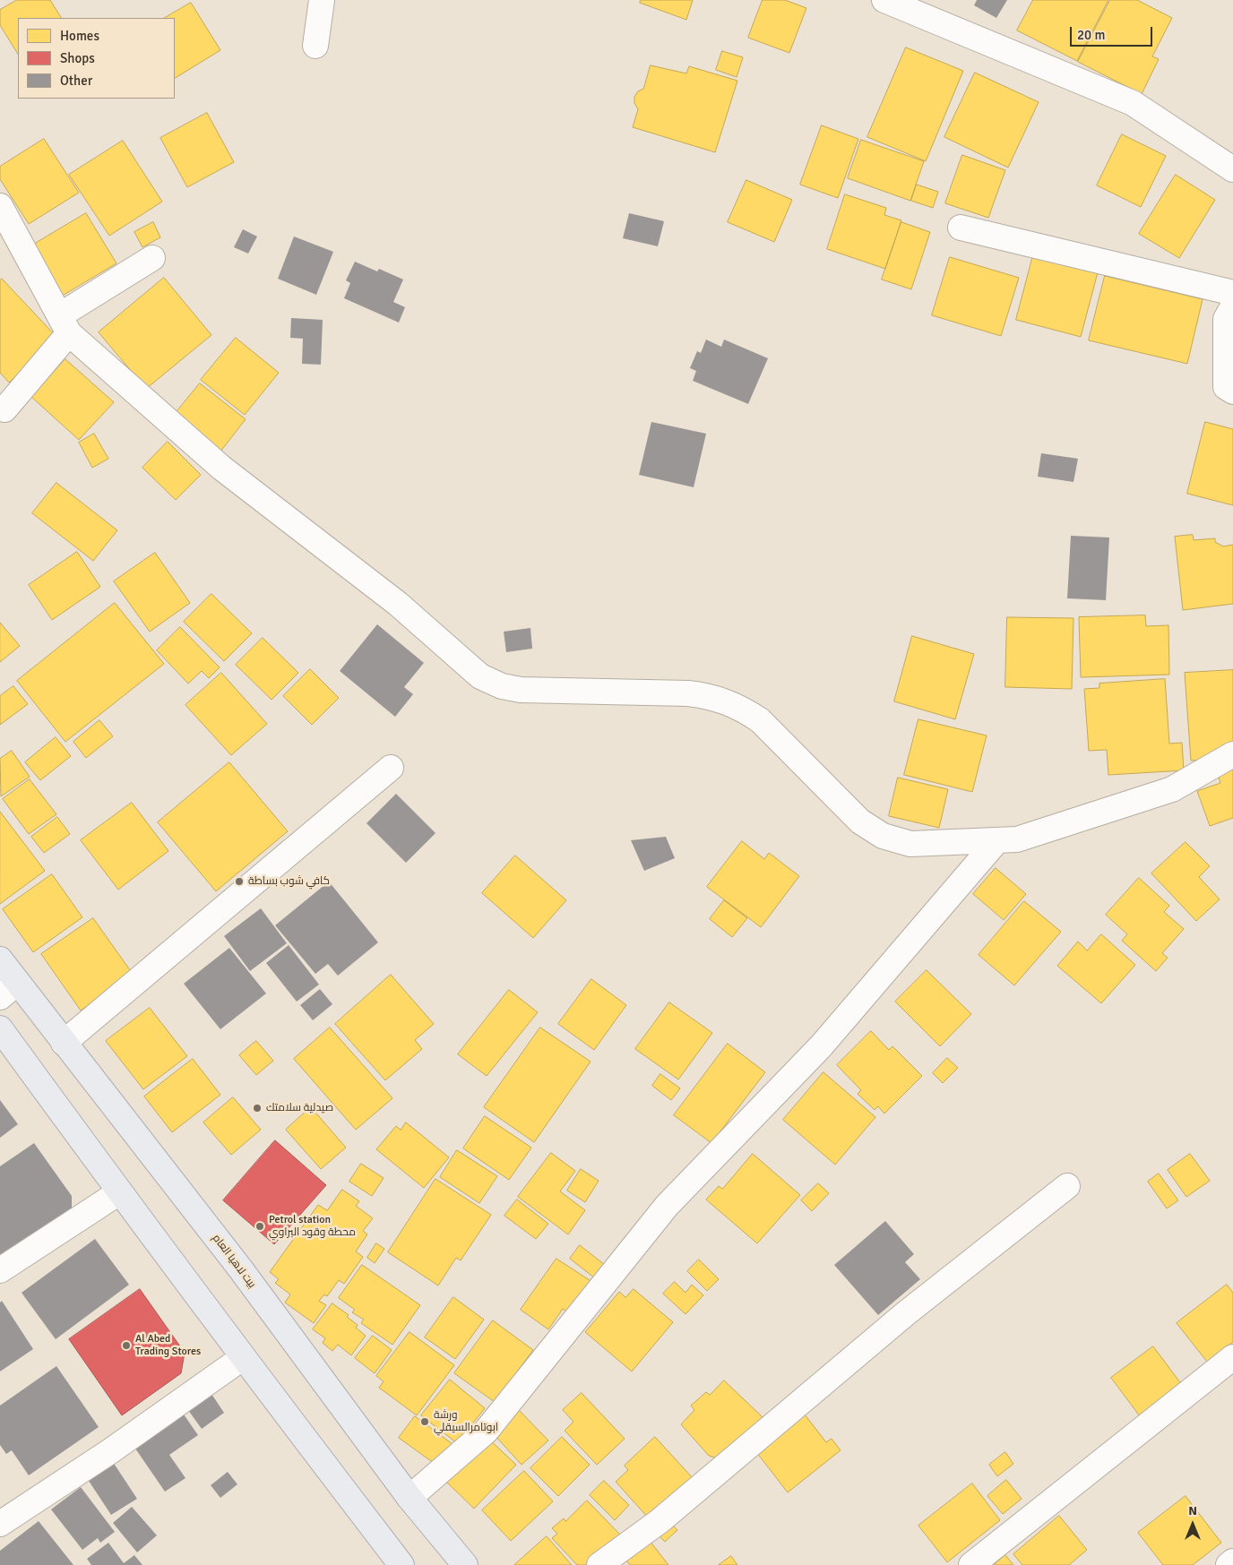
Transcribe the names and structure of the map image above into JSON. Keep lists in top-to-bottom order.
{
  "streets": {
    "main road": ["بيت لاهيا العام"]
  },
  "places": [
    "كافي شوب بساطة",
    "صيدلية سلامتك",
    "Petrol station محطة وقود البراوي",
    "Al Abed Trading Stores",
    "ورشة ابوتامرالسيقلي"
  ],
  "legend": ["Homes", "Shops", "Other"],
  "scale_bar": "20 m",
  "north": "top"
}
